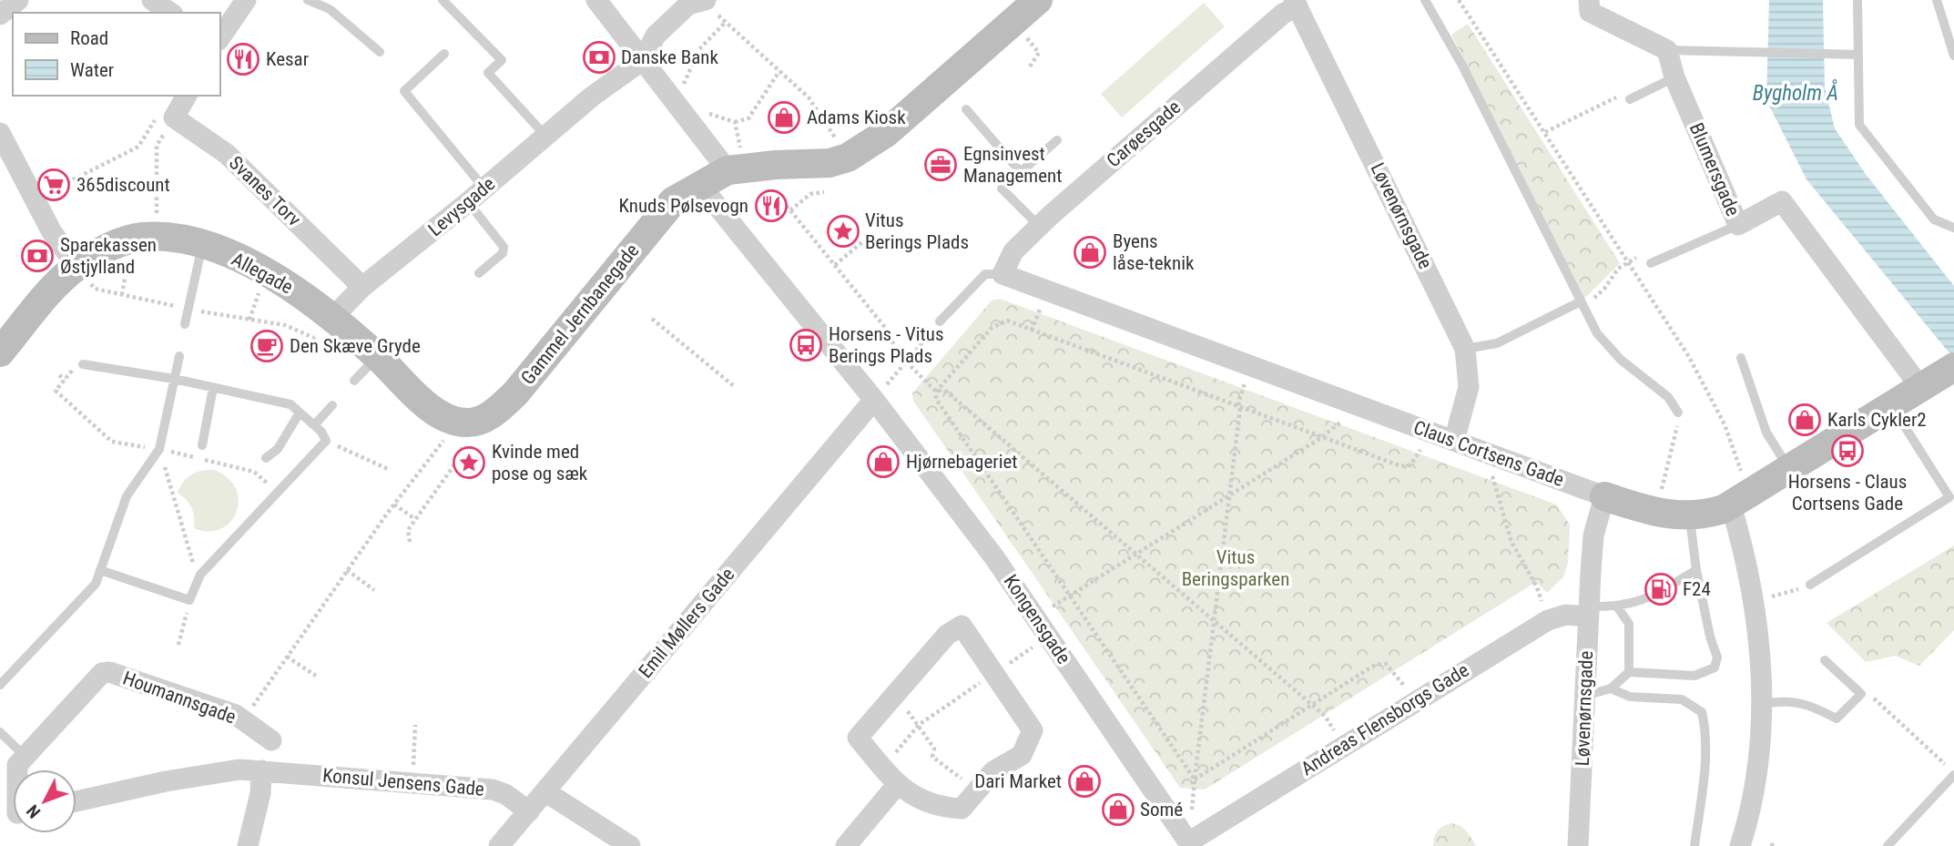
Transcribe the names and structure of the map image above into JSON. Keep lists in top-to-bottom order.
{
  "streets": {
    "street": [
      "Carøesgade",
      "Blumersgade",
      "Svanes Torv",
      "Levysgade",
      "Løvenørnsgade",
      "Allegade",
      "Gammel Jernbanegade",
      "Claus Cortsens Gade",
      "Kongensgade",
      "Emil Møllers Gade",
      "Houmannsgade",
      "Andreas Flensborgs Gade",
      "Konsul Jensens Gade"
    ]
  },
  "crossings": [
    ["Carøesgade", "Løvenørnsgade"],
    ["Carøesgade", "Claus Cortsens Gade"],
    ["Blumersgade", "Claus Cortsens Gade"],
    ["Svanes Torv", "Levysgade"],
    ["Levysgade", "Allegade"],
    ["Løvenørnsgade", "Claus Cortsens Gade"],
    ["Løvenørnsgade", "Andreas Flensborgs Gade"],
    ["Allegade", "Gammel Jernbanegade"],
    ["Kongensgade", "Emil Møllers Gade"],
    ["Kongensgade", "Andreas Flensborgs Gade"],
    ["Emil Møllers Gade", "Konsul Jensens Gade"]
  ],
  "water": ["Bygholm Å"],
  "parks": ["Vitus Beringsparken"],
  "places": {
    "bank": ["Danske Bank", "Sparekassen Østjylland"],
    "restaurant": ["Kesar", "Knuds Pølsevogn"],
    "shop": [
      "Adams Kiosk",
      "Byens låse-teknik",
      "Karls Cykler2",
      "Hjørnebageriet",
      "Dari Market",
      "Somé"
    ],
    "office": ["Egnsinvest Management"],
    "supermarket": ["365discount"],
    "place": ["Vitus Berings Plads", "Kvinde med pose og sæk"],
    "bus stop": ["Horsens - Vitus Berings Plads", "Horsens - Claus Cortsens Gade"],
    "cafe": ["Den Skæve Gryde"],
    "fuel station": ["F24"]
  },
  "legend": ["Road", "Water"],
  "north": "bottom left"
}
